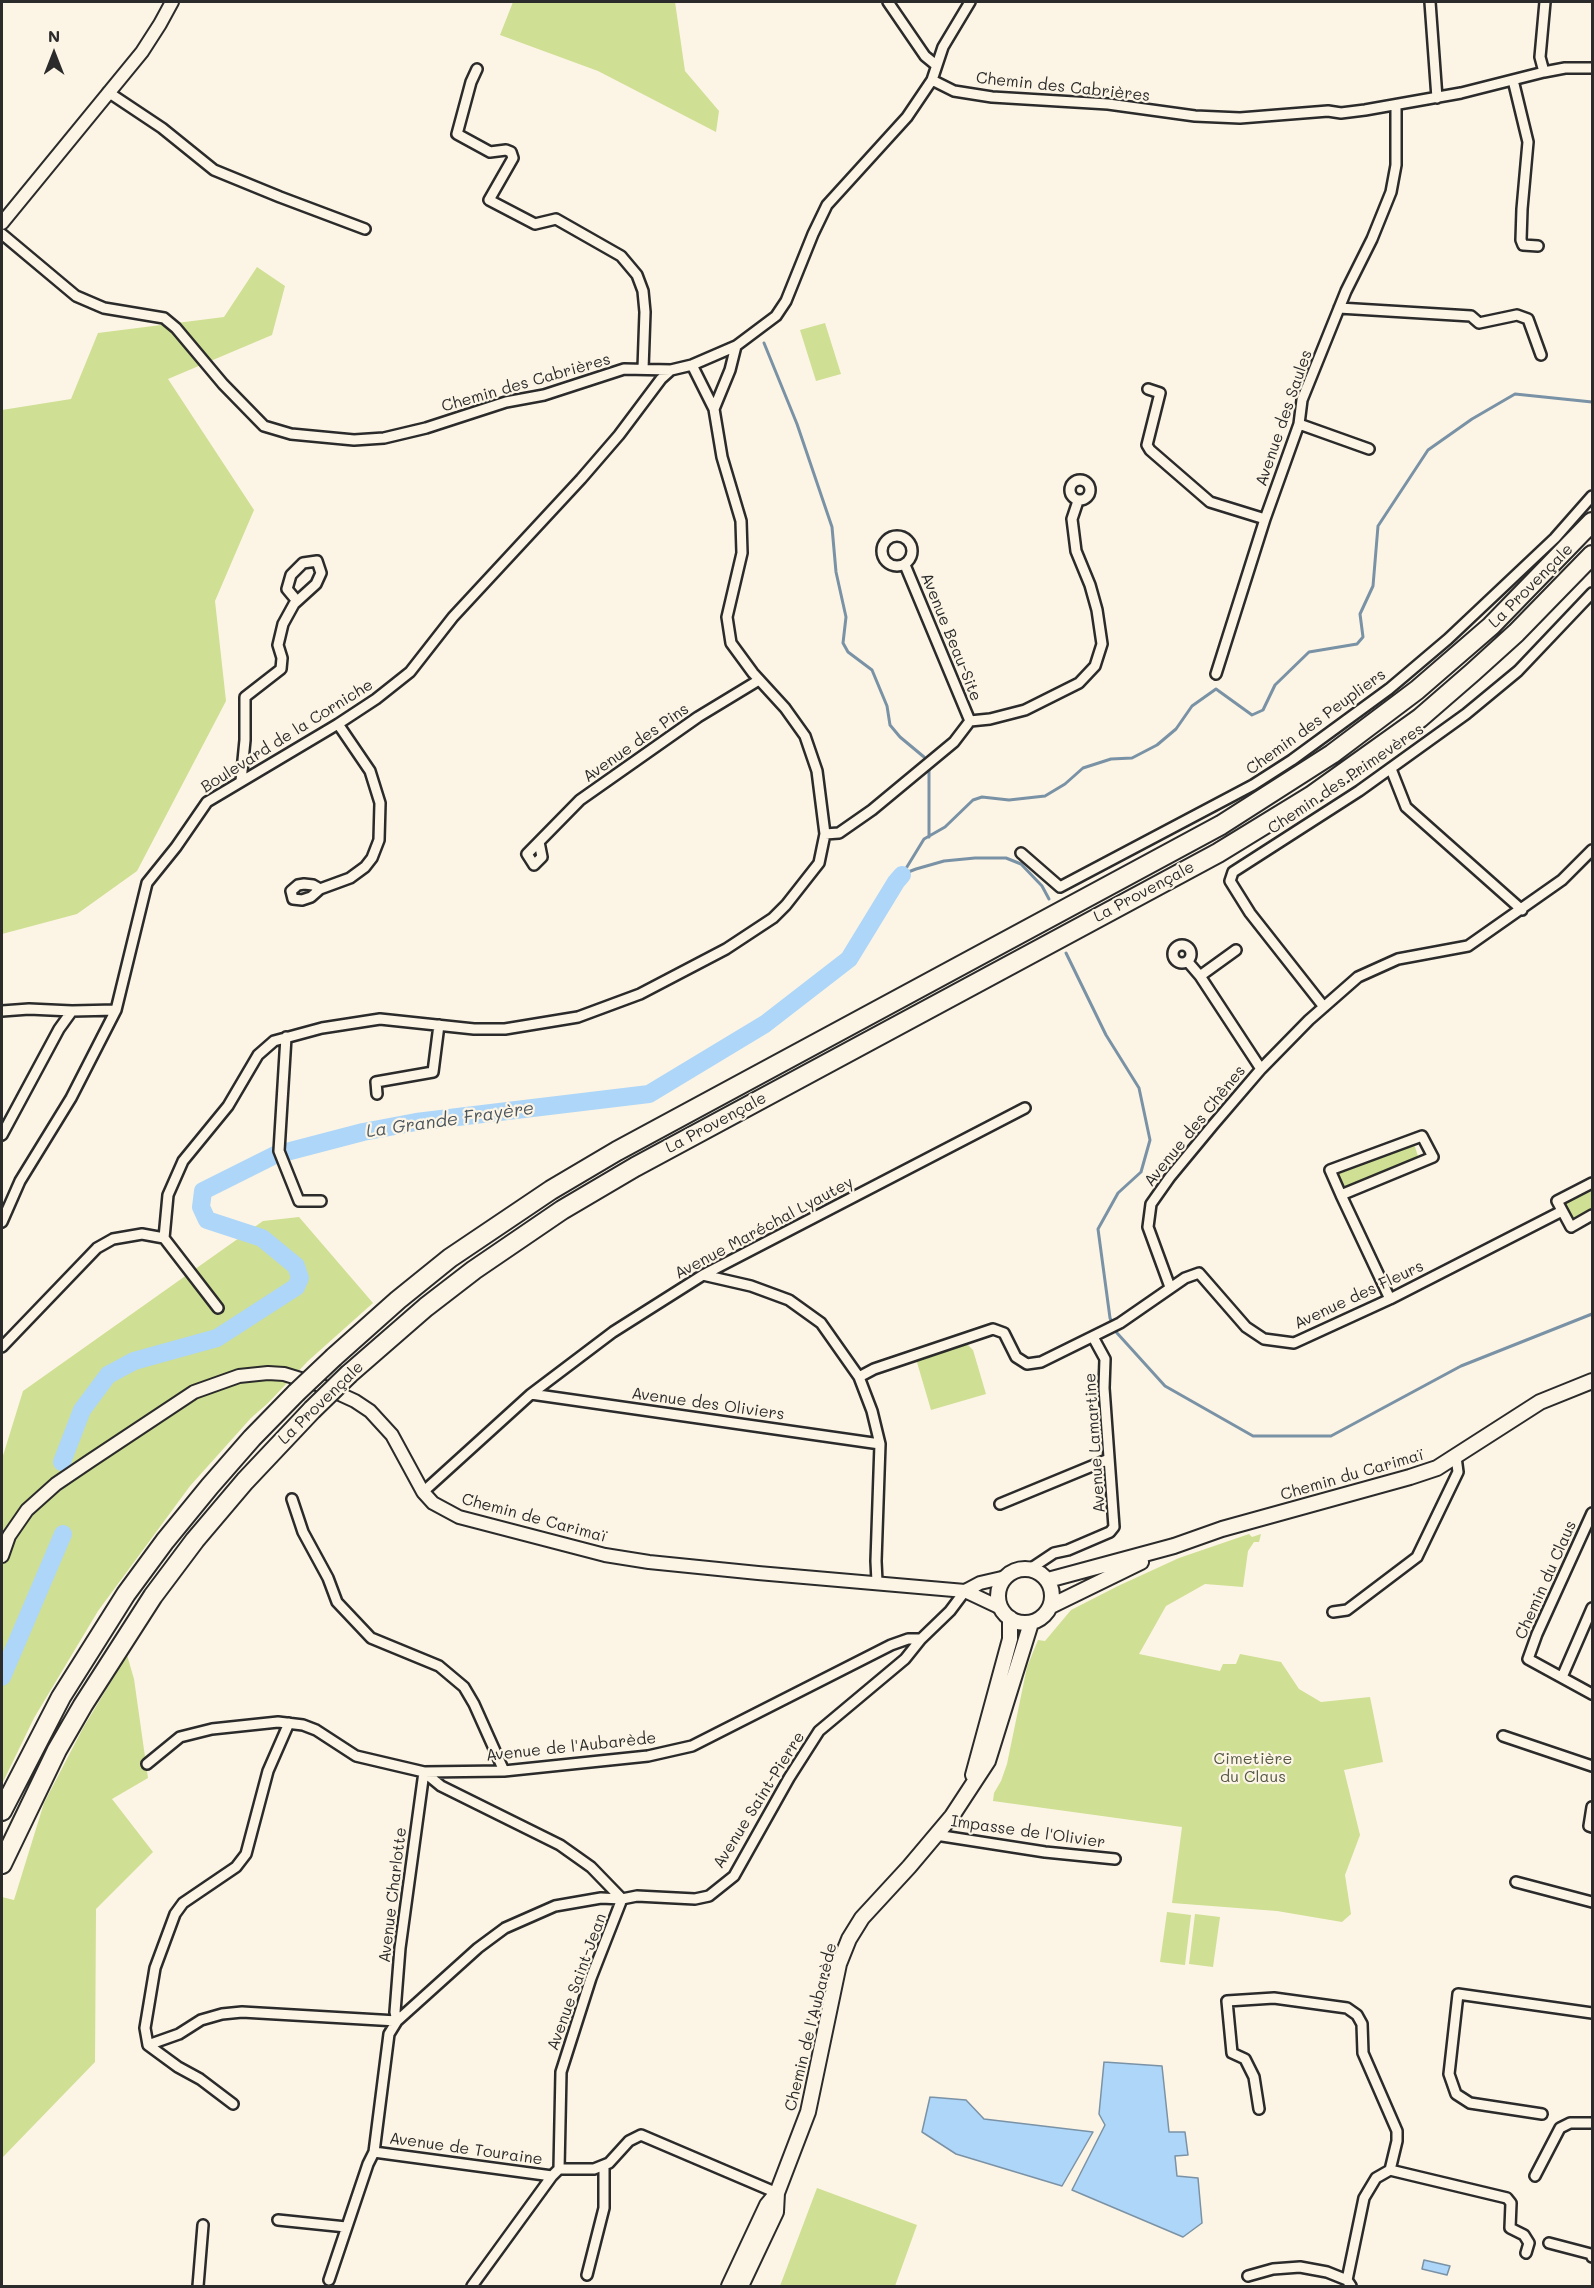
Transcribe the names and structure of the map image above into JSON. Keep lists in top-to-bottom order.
{
  "streets": {
    "highway": ["La Provençale"],
    "main road": ["Chemin du Carimaï", "Chemin de l'Aubarède"],
    "street": [
      "Chemin des Cabrières",
      "Avenue des Saules",
      "Avenue Beau-Site",
      "Chemin des Peupliers",
      "Boulevard de la Corniche",
      "Avenue des Pins",
      "Chemin des Primevères",
      "Avenue des Chênes",
      "Avenue Maréchal Lyautey",
      "Avenue des Fleurs",
      "Avenue des Oliviers",
      "Avenue Lamartine",
      "Chemin de Carimaï",
      "Chemin du Claus",
      "Avenue de l'Aubarède",
      "Avenue Saint-Pierre",
      "Impasse de l'Olivier",
      "Avenue Charlotte",
      "Avenue Saint-Jean",
      "Avenue de Touraine"
    ]
  },
  "crossings": [
    ["Chemin des Cabrières", "Avenue des Saules"],
    ["Chemin des Cabrières", "Boulevard de la Corniche"],
    ["Chemin des Primevères", "Avenue des Chênes"],
    ["Avenue des Chênes", "Avenue des Fleurs"],
    ["Avenue Maréchal Lyautey", "Avenue des Oliviers"],
    ["Avenue Maréchal Lyautey", "Chemin de Carimaï"],
    ["Avenue des Fleurs", "Avenue Lamartine"],
    ["Avenue Lamartine", "Chemin du Carimaï"],
    ["Avenue Lamartine", "Chemin de Carimaï"],
    ["Avenue Lamartine", "Chemin de l'Aubarède"],
    ["Chemin du Carimaï", "Chemin de Carimaï"],
    ["Chemin du Carimaï", "Chemin de l'Aubarède"],
    ["Chemin de Carimaï", "Avenue Saint-Pierre"],
    ["Chemin de Carimaï", "Chemin de l'Aubarède"],
    ["Avenue de l'Aubarède", "Avenue Saint-Pierre"],
    ["Avenue de l'Aubarède", "Avenue Charlotte"],
    ["Avenue de l'Aubarède", "Avenue Saint-Jean"],
    ["Avenue Saint-Pierre", "Avenue Charlotte"],
    ["Avenue Saint-Pierre", "Avenue Saint-Jean"],
    ["Avenue Saint-Pierre", "Avenue de Touraine"],
    ["Impasse de l'Olivier", "Chemin de l'Aubarède"],
    ["Avenue Charlotte", "Avenue Saint-Jean"],
    ["Avenue Saint-Jean", "Avenue de Touraine"]
  ],
  "water": ["La Grande Frayère"],
  "parks": ["Cimetière du Claus"],
  "north": "top"
}
